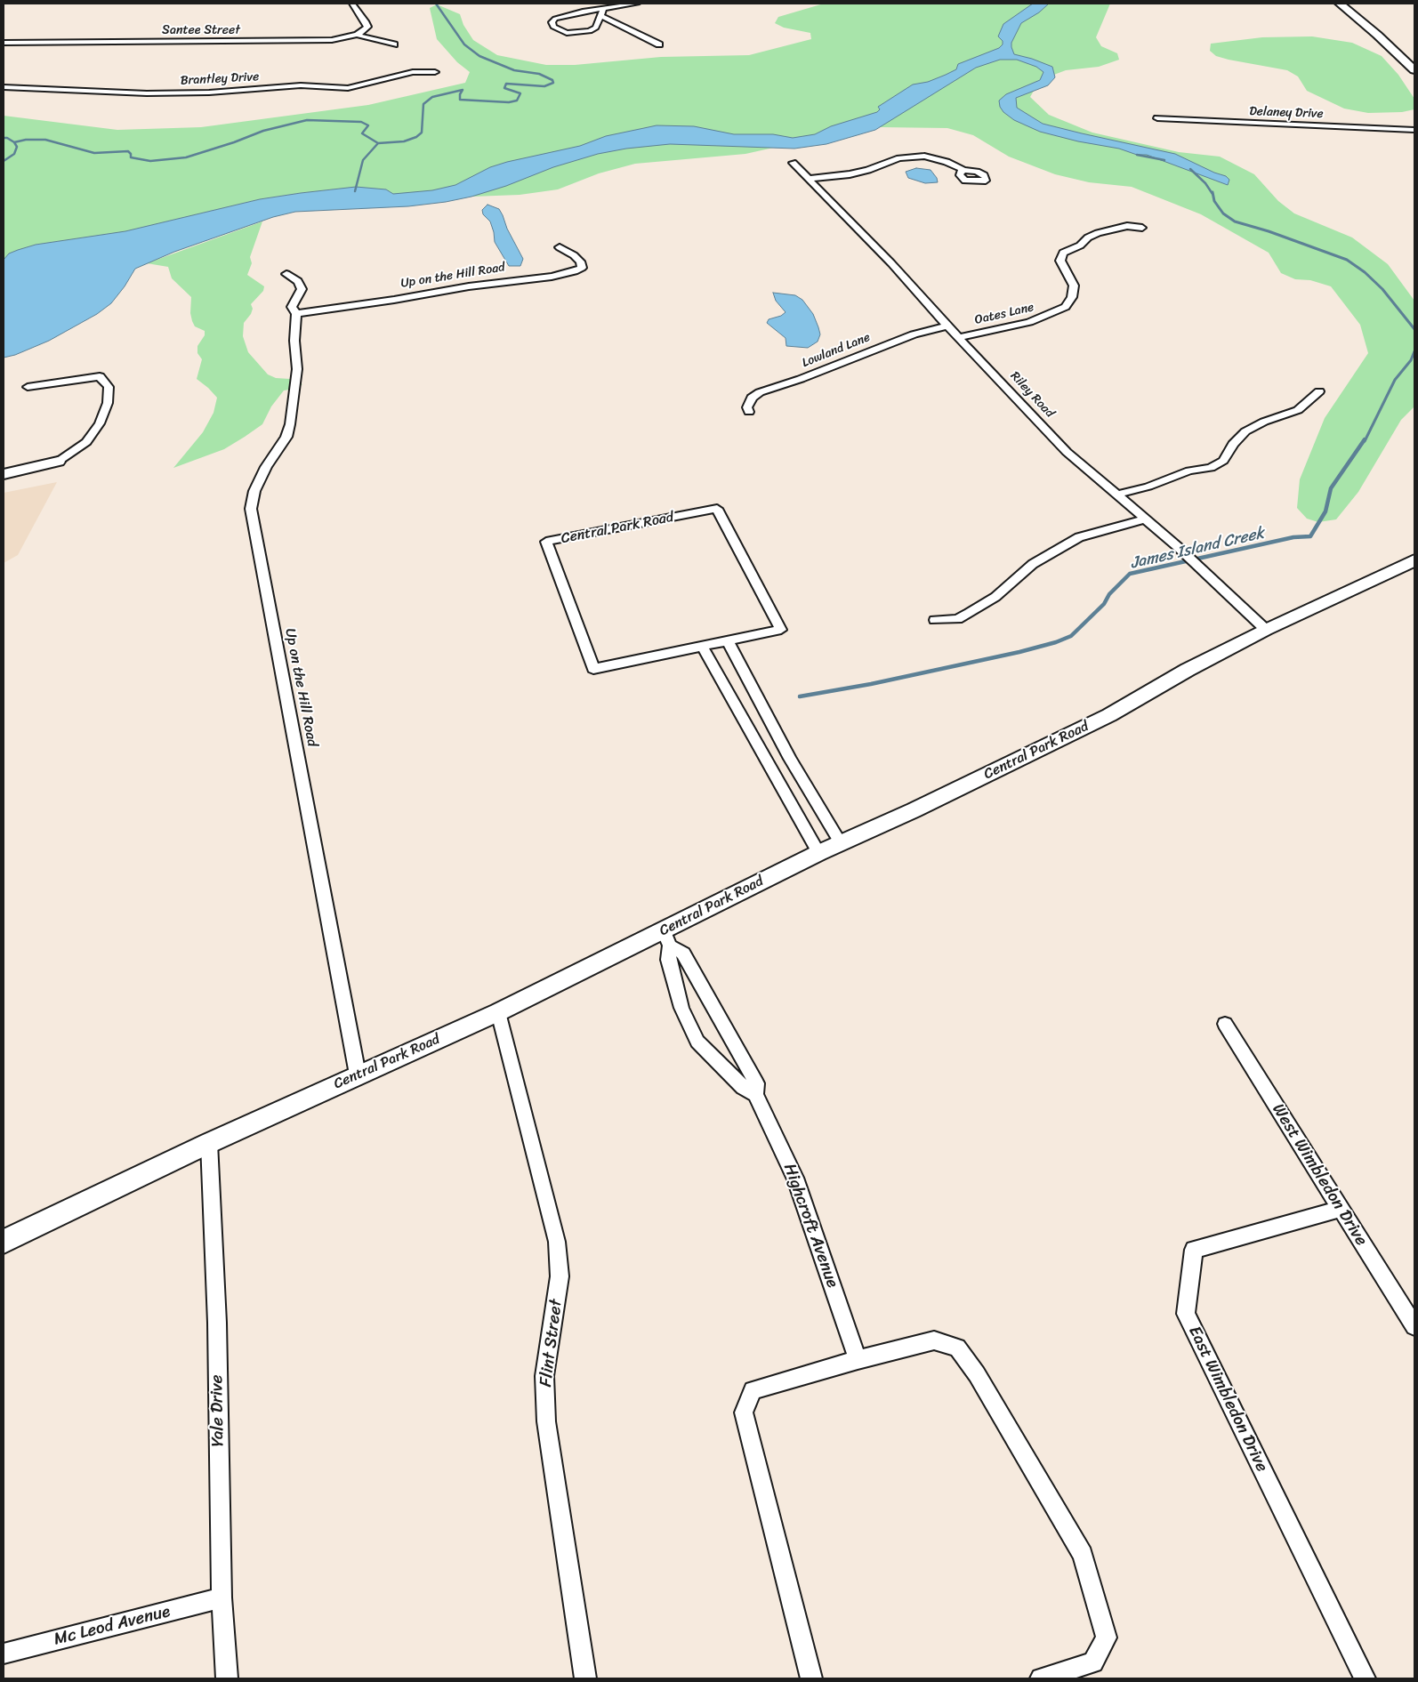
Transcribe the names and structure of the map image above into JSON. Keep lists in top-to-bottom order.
{
  "streets": {
    "street": [
      "Santee Street",
      "Brantley Drive",
      "Delaney Drive",
      "Up on the Hill Road",
      "Oates Lane",
      "Lowland Lane",
      "Riley Road",
      "Central Park Road",
      "West Wimbledon Drive",
      "Highcroft Avenue",
      "Flint Street",
      "East Wimbledon Drive",
      "Yale Drive",
      "Mc Leod Avenue"
    ]
  },
  "crossings": [
    ["Up on the Hill Road", "Central Park Road"],
    ["Oates Lane", "Riley Road"],
    ["Lowland Lane", "Riley Road"],
    ["Riley Road", "Central Park Road"],
    ["Central Park Road", "Highcroft Avenue"],
    ["Central Park Road", "Flint Street"],
    ["Central Park Road", "Yale Drive"],
    ["West Wimbledon Drive", "East Wimbledon Drive"],
    ["Yale Drive", "Mc Leod Avenue"]
  ],
  "water": ["James Island Creek"]
}
